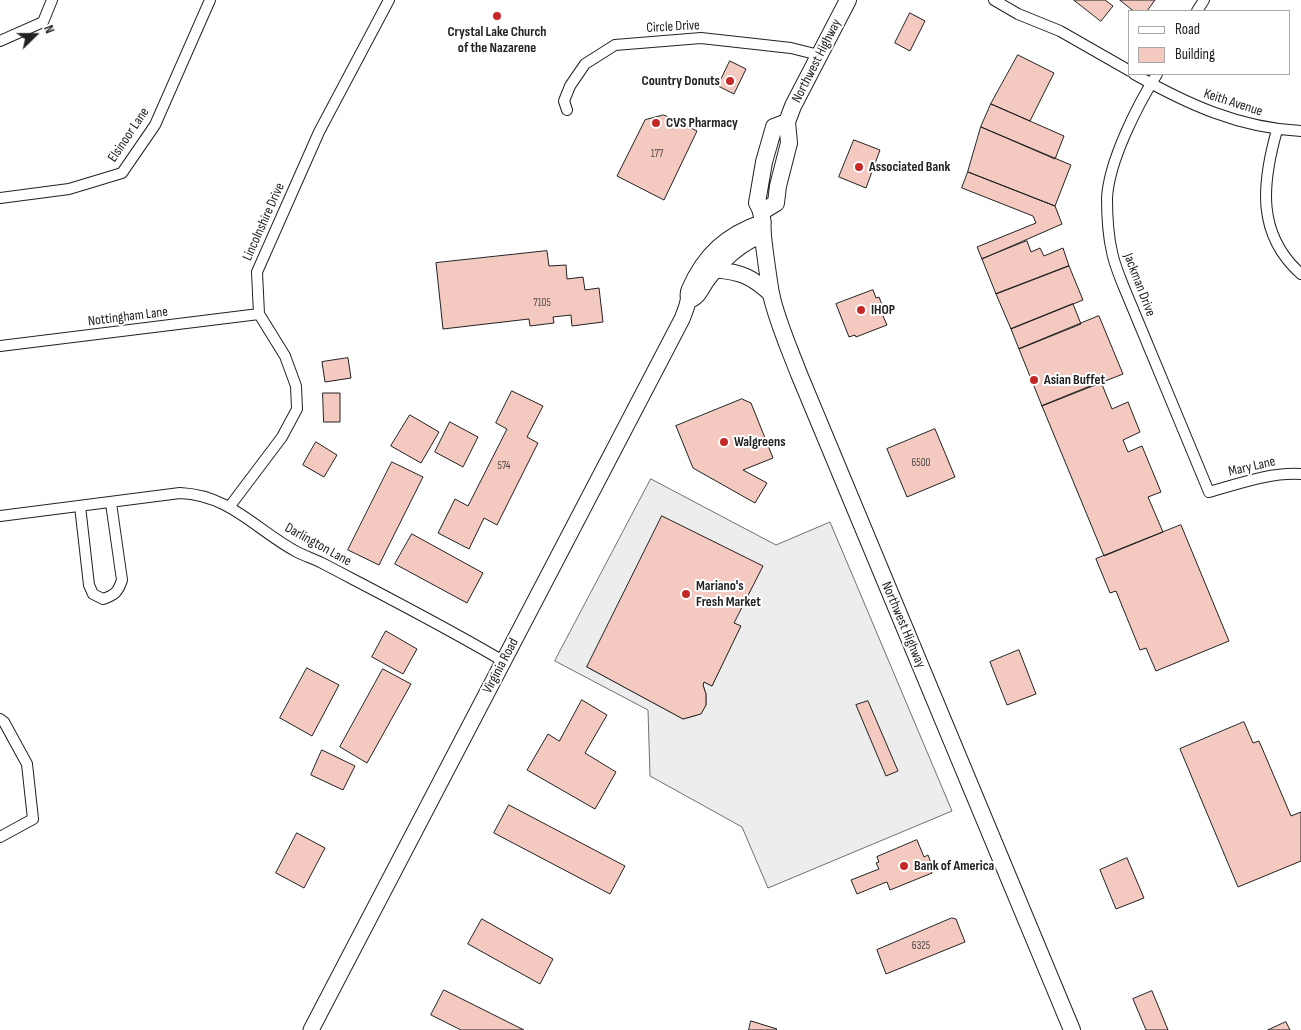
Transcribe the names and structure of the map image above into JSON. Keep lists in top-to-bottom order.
{
  "streets": {
    "main road": ["Northwest Highway"],
    "street": [
      "Circle Drive",
      "Keith Avenue",
      "Elsinoor Lane",
      "Lincolnshire Drive",
      "Jackman Drive",
      "Nottingham Lane",
      "Mary Lane",
      "Darlington Lane",
      "Virginia Road"
    ]
  },
  "crossings": [
    ["Circle Drive", "Northwest Highway"],
    ["Northwest Highway", "Virginia Road"],
    ["Keith Avenue", "Jackman Drive"],
    ["Lincolnshire Drive", "Nottingham Lane"],
    ["Lincolnshire Drive", "Darlington Lane"],
    ["Jackman Drive", "Mary Lane"],
    ["Darlington Lane", "Virginia Road"]
  ],
  "places": [
    "Crystal Lake Church of the Nazarene",
    "Country Donuts",
    "CVS Pharmacy",
    "Associated Bank",
    "IHOP",
    "Asian Buffet",
    "Walgreens",
    "Mariano's Fresh Market",
    "Bank of America"
  ],
  "house_numbers": [
    "177",
    "7105",
    "6500",
    "574",
    "6325"
  ],
  "legend": ["Road", "Building"],
  "north": "right"
}
